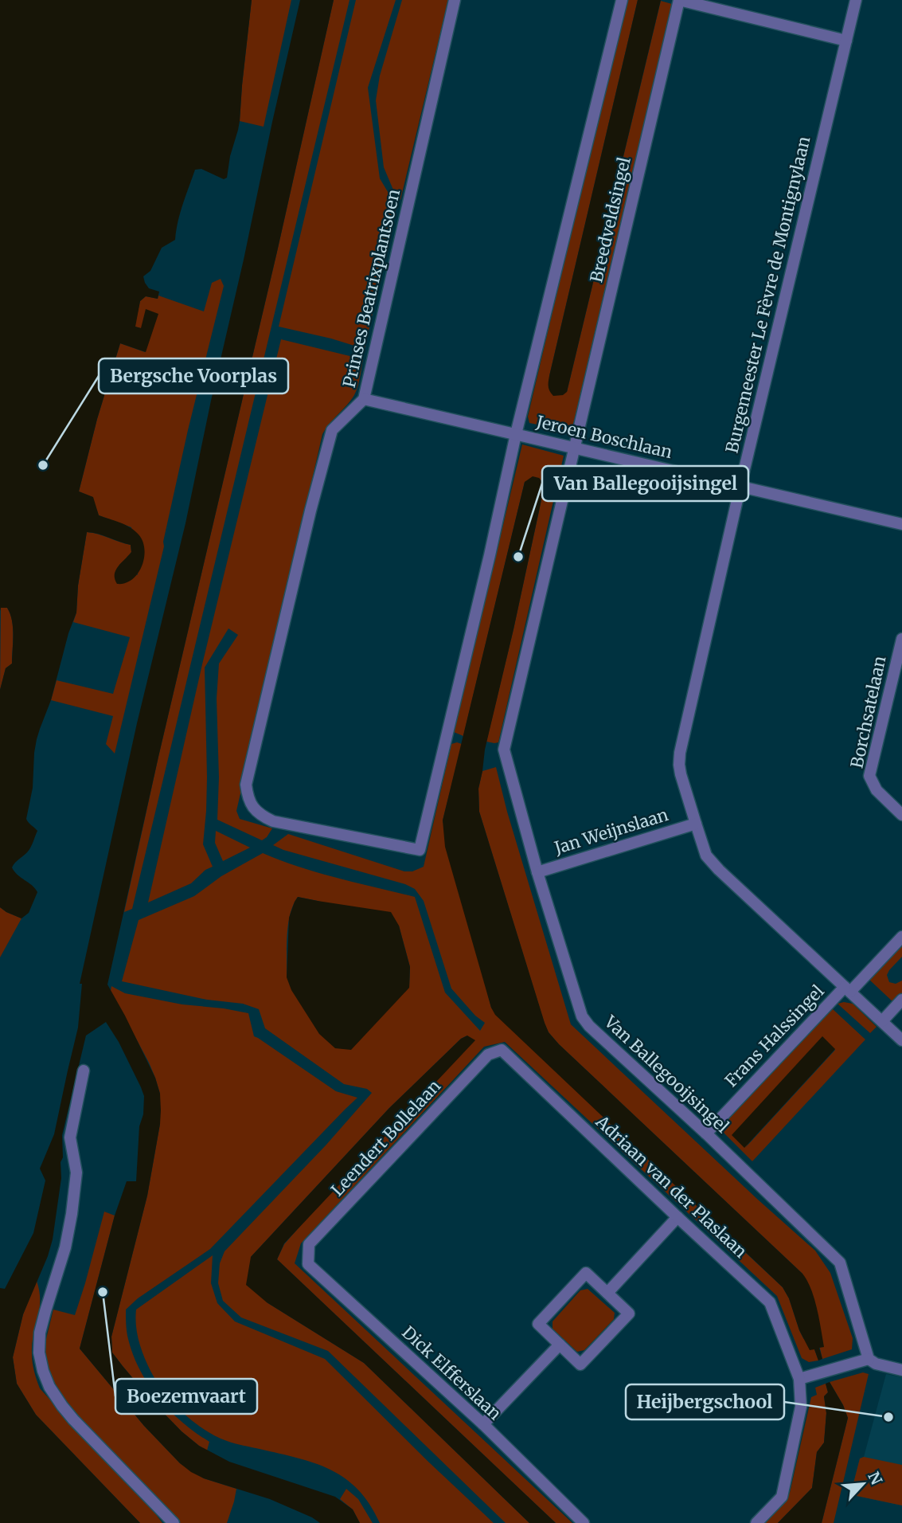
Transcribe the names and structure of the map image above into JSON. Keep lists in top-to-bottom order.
{
  "streets": {
    "street": [
      "Breedveldsingel",
      "Prinses Beatrixplantsoen",
      "Burgemeester Le Fèvre de Montignylaan",
      "Jeroen Boschlaan",
      "Borchsatelaan",
      "Jan Weijnslaan",
      "Frans Halssingel",
      "Van Ballegooijsingel",
      "Leendert Bollelaan",
      "Adriaan van der Plaslaan",
      "Dick Elfferslaan"
    ]
  },
  "crossings": [
    ["Breedveldsingel", "Jeroen Boschlaan"],
    ["Breedveldsingel", "Van Ballegooijsingel"],
    ["Prinses Beatrixplantsoen", "Jeroen Boschlaan"],
    ["Burgemeester Le Fèvre de Montignylaan", "Jeroen Boschlaan"],
    ["Burgemeester Le Fèvre de Montignylaan", "Jan Weijnslaan"],
    ["Burgemeester Le Fèvre de Montignylaan", "Frans Halssingel"],
    ["Jeroen Boschlaan", "Van Ballegooijsingel"],
    ["Jan Weijnslaan", "Van Ballegooijsingel"],
    ["Frans Halssingel", "Van Ballegooijsingel"],
    ["Leendert Bollelaan", "Adriaan van der Plaslaan"],
    ["Leendert Bollelaan", "Dick Elfferslaan"]
  ],
  "places": [
    "Bergsche Voorplas",
    "Van Ballegooijsingel",
    "Boezemvaart",
    "Heijbergschool"
  ],
  "north": "top right"
}
